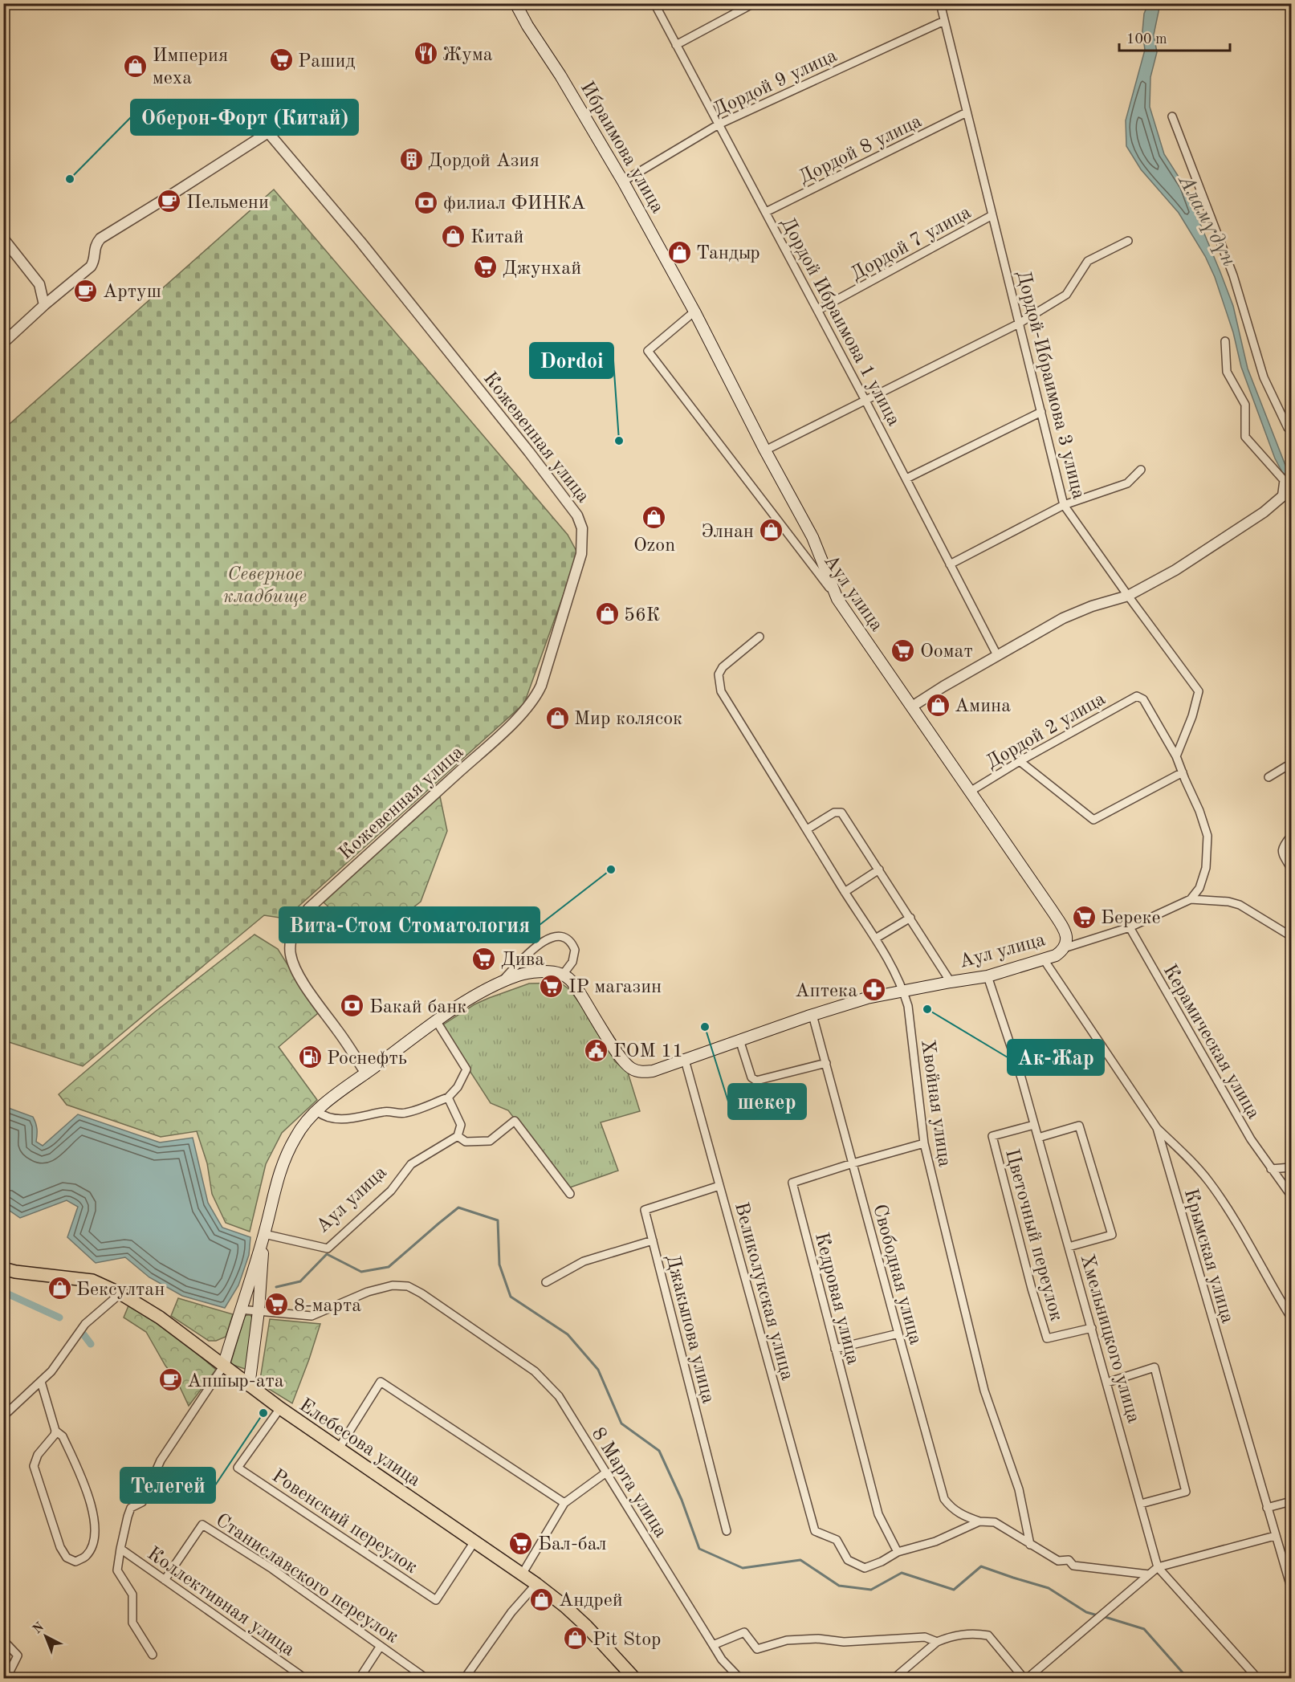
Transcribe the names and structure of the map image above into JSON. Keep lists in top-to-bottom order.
{
  "streets": {
    "main road": ["Ибраимова улица", "Аул улица", "Елебесова улица"],
    "street": [
      "Дордой 9 улица",
      "Дордой 8 улица",
      "Дордой 7 улица",
      "Дордой Ибраимова 1 улица",
      "Дордой-Ибраимова 3 улица",
      "Кожевенная улица",
      "Дордой 2 улица",
      "Керамическая улица",
      "Хвойная улица",
      "Цветочный переулок",
      "Крымская улица",
      "Свободная улица",
      "Великолукская улица",
      "Кедровая улица",
      "Джакыпова улица",
      "Хмельницкого улица",
      "8 Марта улица",
      "Ровенский переулок",
      "Станиславского переулок",
      "Коллективная улица"
    ]
  },
  "crossings": [
    ["Дордой 9 улица", "Ибраимова улица"],
    ["Дордой 9 улица", "Дордой Ибраимова 1 улица"],
    ["Дордой 9 улица", "Дордой-Ибраимова 3 улица"],
    ["Ибраимова улица", "Аул улица"],
    ["Дордой 8 улица", "Дордой Ибраимова 1 улица"],
    ["Дордой 8 улица", "Дордой-Ибраимова 3 улица"],
    ["Дордой 7 улица", "Дордой Ибраимова 1 улица"],
    ["Дордой 7 улица", "Дордой-Ибраимова 3 улица"],
    ["Дордой-Ибраимова 3 улица", "Дордой 2 улица"],
    ["Аул улица", "Дордой 2 улица"],
    ["Аул улица", "Хвойная улица"],
    ["Аул улица", "Крымская улица"],
    ["Аул улица", "Свободная улица"],
    ["Аул улица", "Великолукская улица"],
    ["Аул улица", "Хмельницкого улица"],
    ["Хвойная улица", "Кедровая улица"],
    ["Цветочный переулок", "Хмельницкого улица"],
    ["Свободная улица", "Кедровая улица"],
    ["Великолукская улица", "Кедровая улица"],
    ["Великолукская улица", "Джакыпова улица"],
    ["Елебесова улица", "Ровенский переулок"],
    ["Станиславского переулок", "Коллективная улица"]
  ],
  "water": ["Аламүдүн"],
  "parks": ["Северное кладбище"],
  "places": {
    "restaurant": ["Жума"],
    "supermarket": [
      "Рашид",
      "Джунхай",
      "Оомат",
      "Береке",
      "Дива",
      "IP магазин",
      "8-марта",
      "Бал-бал"
    ],
    "shop": [
      "Империя меха",
      "Китай",
      "Тандыр",
      "Ozon",
      "Элнан",
      "56К",
      "Амина",
      "Мир колясок",
      "Бексултан",
      "Андрей",
      "Pit Stop"
    ],
    "building": ["Дордой Азия"],
    "other": [
      "Оберон-Форт (Китай)",
      "Dordoi",
      "Вита-Стом Стоматология",
      "Ак-Жар",
      "шекер",
      "Телегей"
    ],
    "cafe": ["Пельмени", "Артуш", "Апшыр-ата"],
    "bank": ["филиал ФИНКА", "Бакай банк"],
    "pharmacy": ["Аптека"],
    "public building": ["ГОМ 11"],
    "fuel station": ["Роснефть"]
  },
  "scale_bar": "100 m",
  "north": "top left"
}
